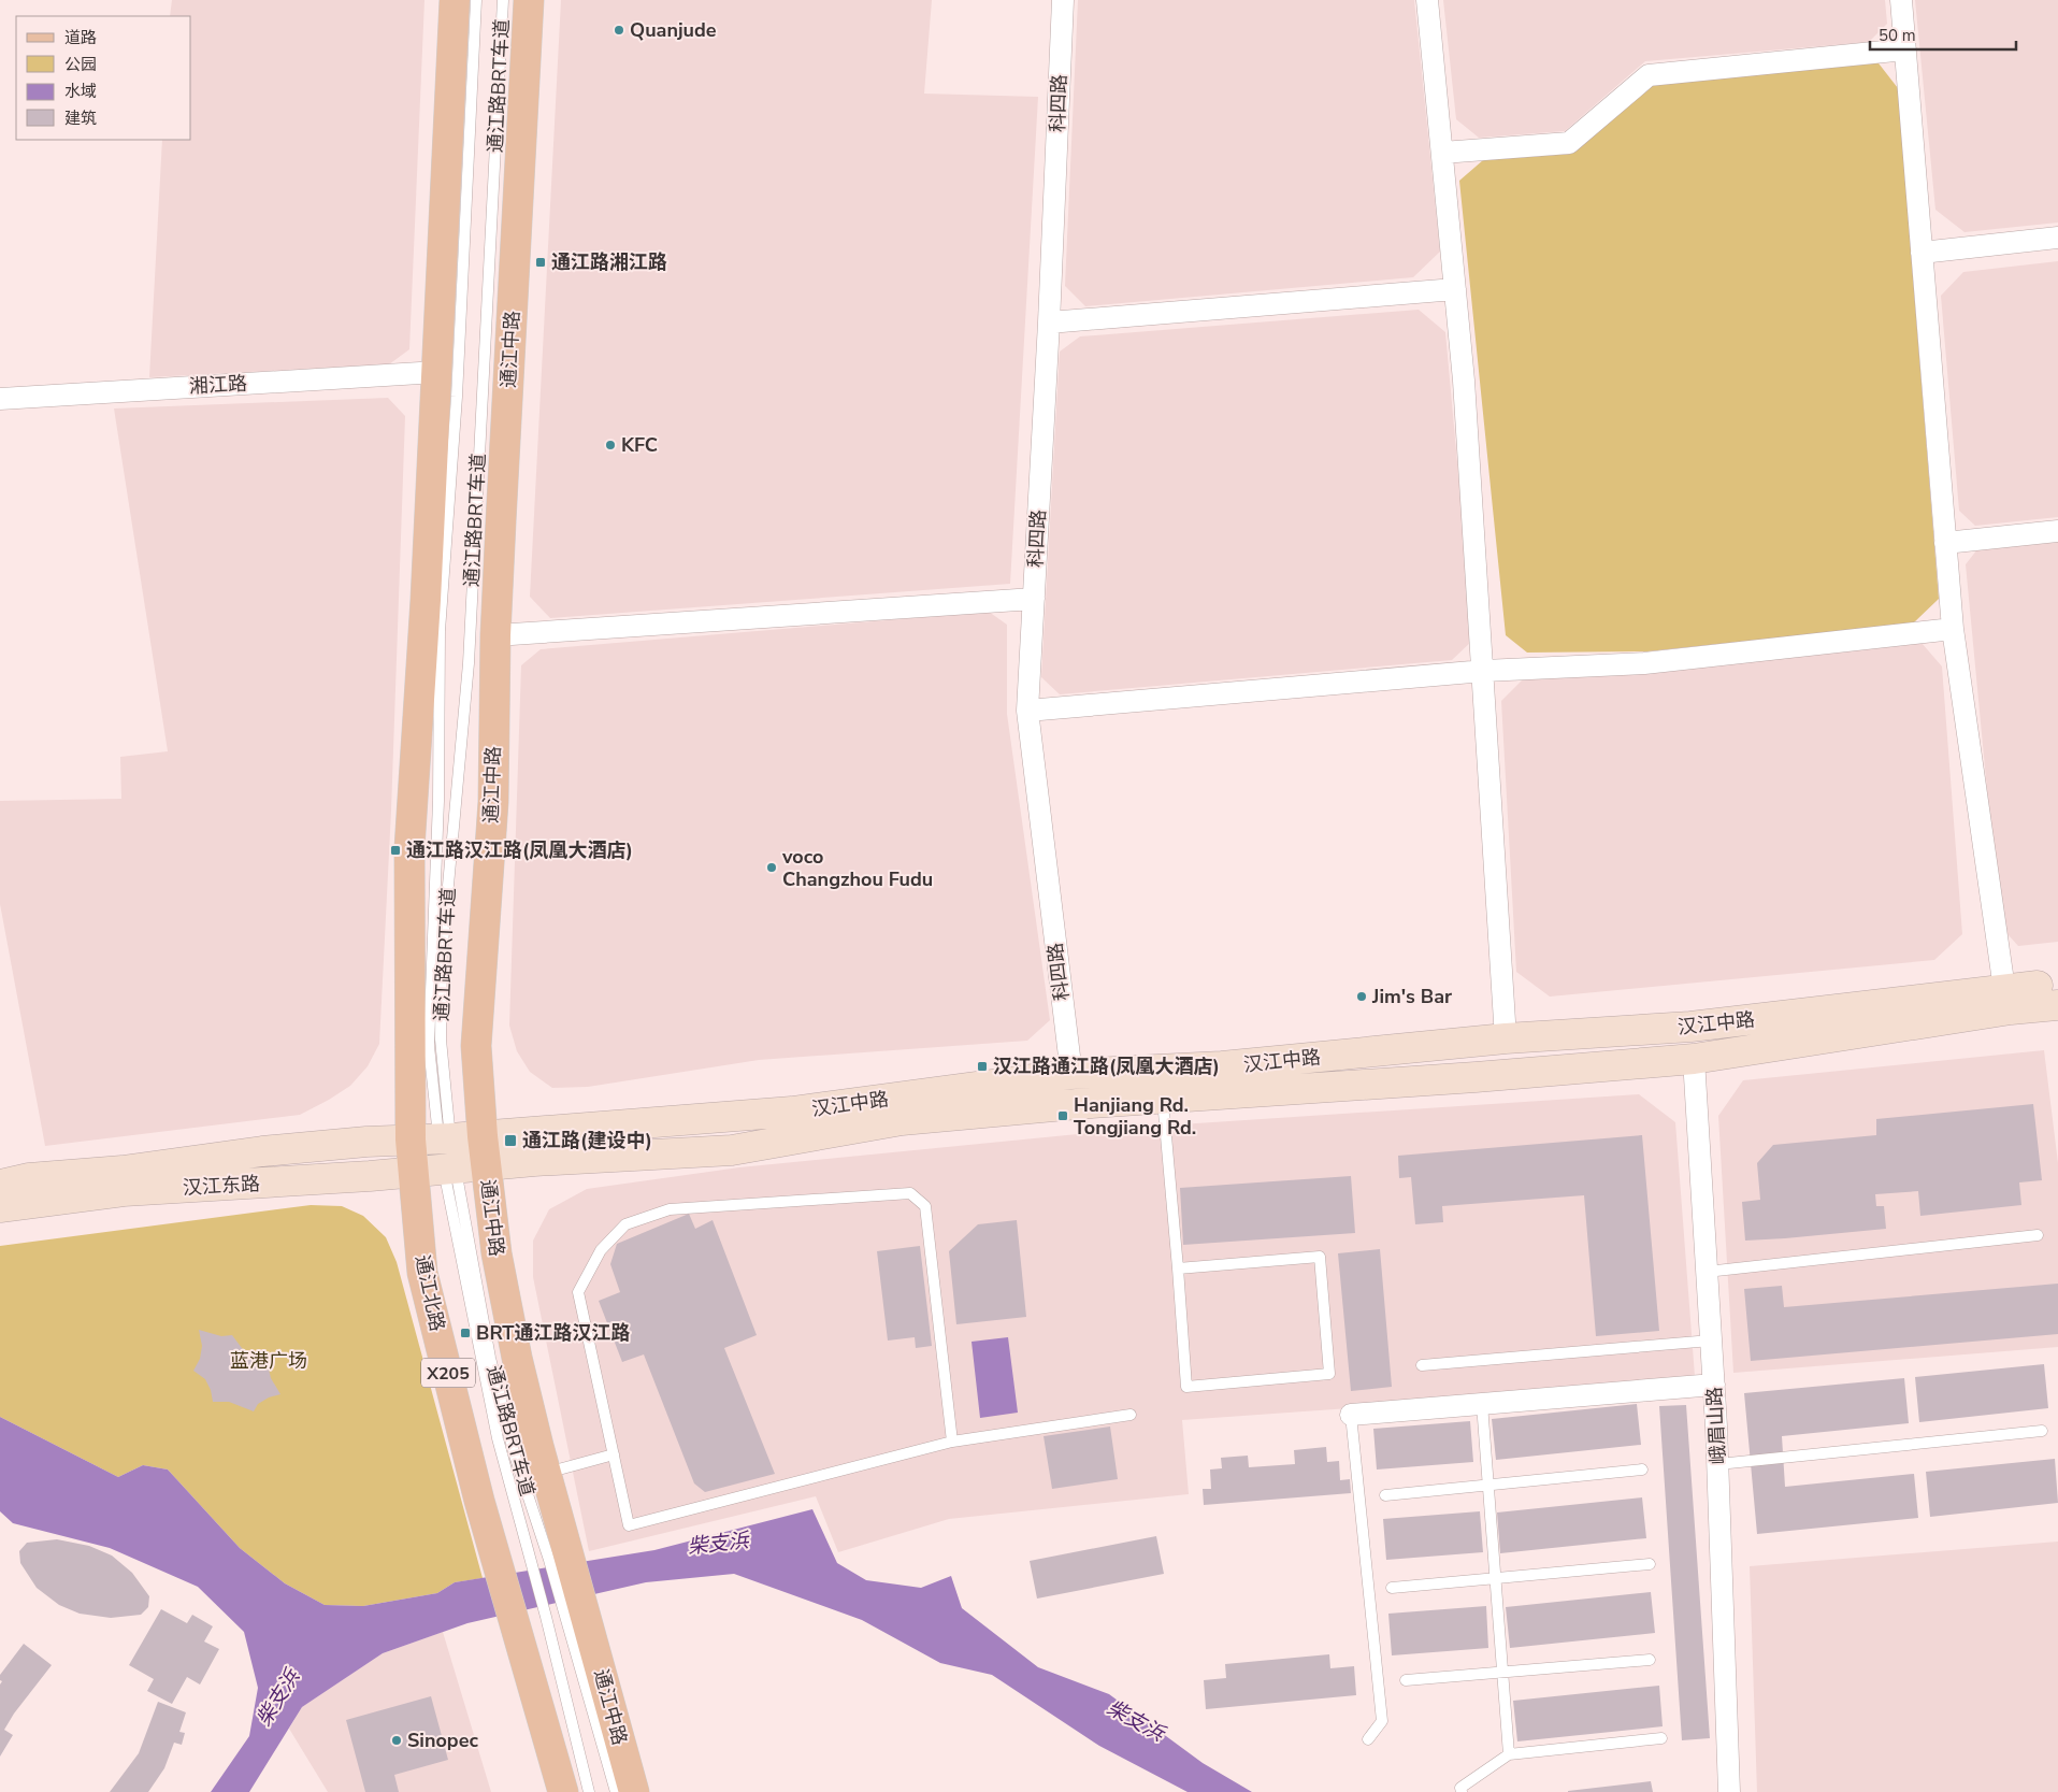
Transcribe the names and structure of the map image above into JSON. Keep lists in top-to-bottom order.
{
  "streets": {
    "main road": [
      "通江中路",
      "汉江中路",
      "汉江东路",
      "通江北路",
      "X205"
    ],
    "street": ["科四路", "湘江路", "峨眉山路"],
    "lane": ["通江路BRT车道"]
  },
  "crossings": [
    ["通江路BRT车道", "通江中路"],
    ["通江路BRT车道", "汉江中路"],
    ["通江路BRT车道", "汉江东路"],
    ["通江路BRT车道", "通江北路"],
    ["科四路", "汉江中路"],
    ["通江中路", "汉江中路"],
    ["汉江中路", "汉江东路"],
    ["汉江中路", "通江北路"],
    ["汉江中路", "峨眉山路"],
    ["汉江东路", "通江北路"]
  ],
  "water": ["柴支浜"],
  "parks": ["蓝港广场"],
  "places": {
    "other": [
      "Quanjude",
      "KFC",
      "voco Changzhou Fudu",
      "Jim's Bar",
      "Sinopec"
    ],
    "transit": [
      "通江路湘江路",
      "通江路汉江路(凤凰大酒店)",
      "汉江路通江路(凤凰大酒店)",
      "Hanjiang Rd. Tongjiang Rd.",
      "通江路(建设中)",
      "BRT通江路汉江路"
    ]
  },
  "legend": [
    "道路",
    "公园",
    "水域",
    "建筑"
  ],
  "scale_bar": "50 m"
}
